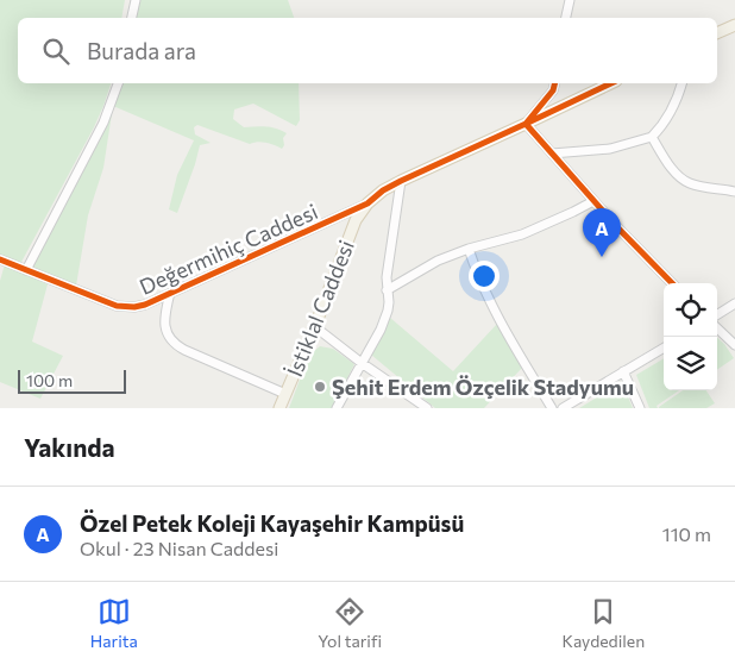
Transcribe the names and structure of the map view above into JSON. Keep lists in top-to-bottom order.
{
  "streets": {
    "main road": ["İstiklal Caddesi"],
    "street": ["Değermihiç Caddesi"]
  },
  "crossings": [
    ["Değermihiç Caddesi", "İstiklal Caddesi"]
  ],
  "places": ["Şehit Erdem Özçelik Stadyumu"],
  "scale_bar": "100 m",
  "page": {
    "search": "Burada ara",
    "pins": "A",
    "scale": "100 m",
    "heading": "Yakında",
    "list": [
      {
        "mark": "A",
        "name": "Özel Petek Koleji Kayaşehir Kampüsü",
        "note": "Okul · 23 Nisan Caddesi",
        "value": "110 m"
      }
    ],
    "nav": ["Harita", "Yol tarifi", "Kaydedilen"]
  }
}
